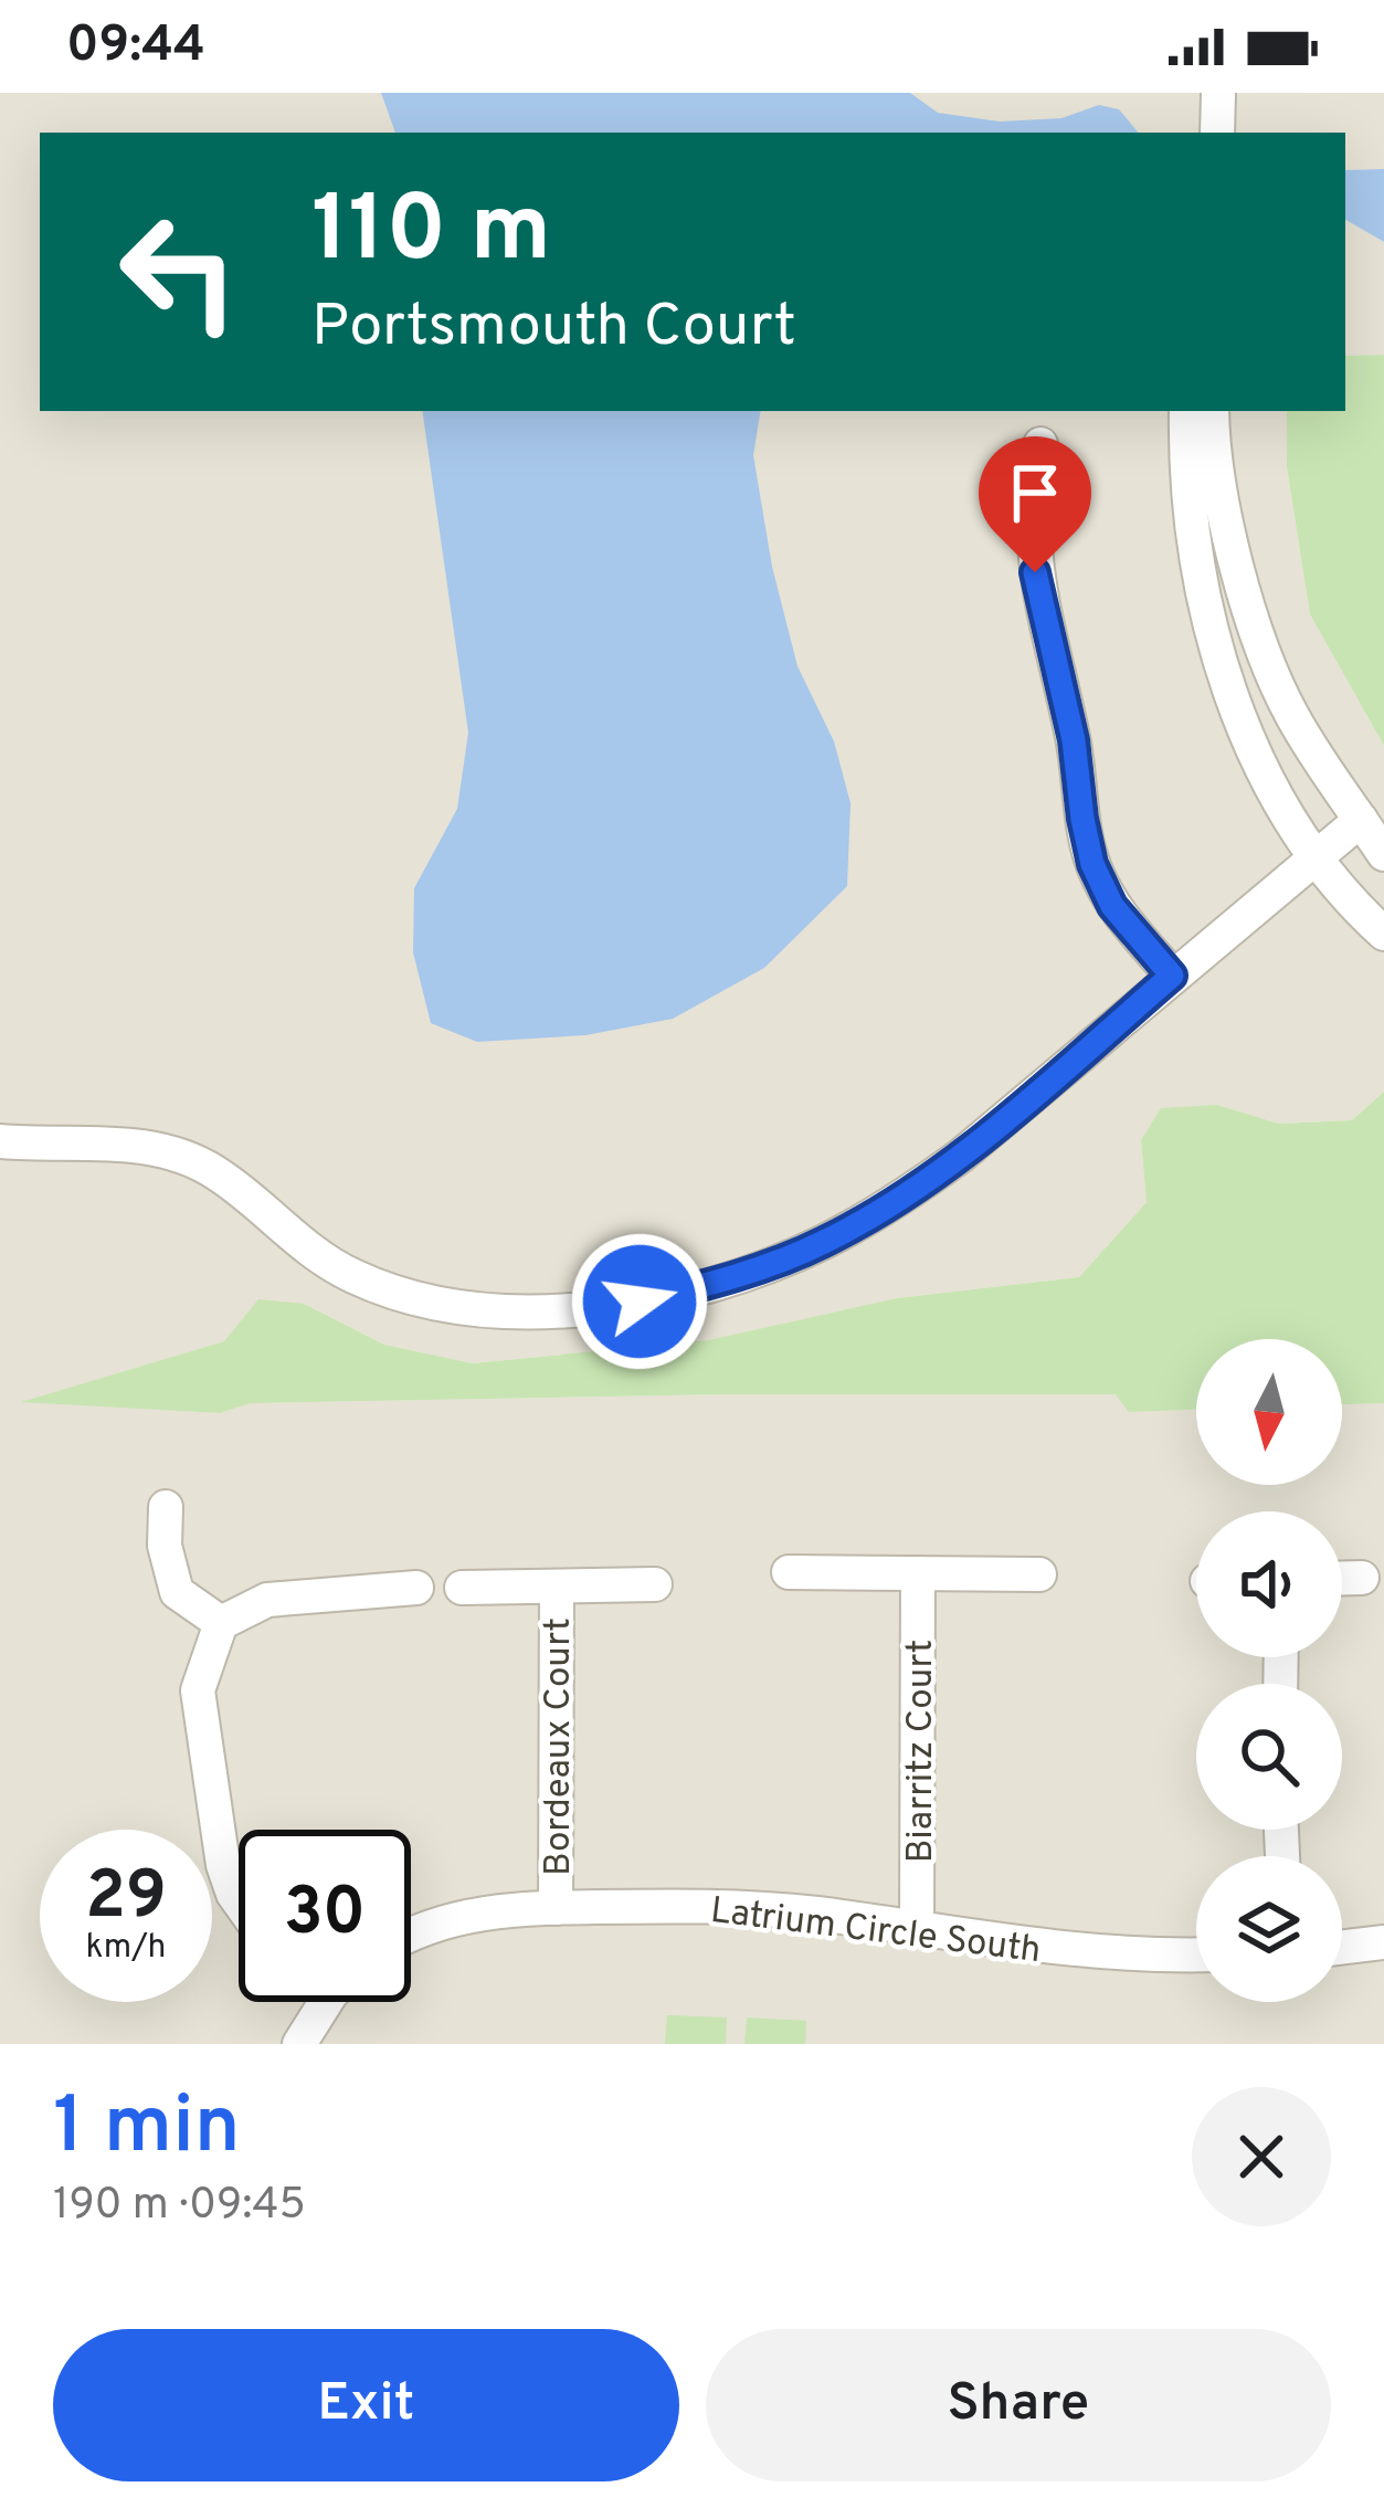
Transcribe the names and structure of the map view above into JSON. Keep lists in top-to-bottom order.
{
  "streets": {
    "street": ["Bordeaux Court", "Biarritz Court", "Latrium Circle South"]
  },
  "crossings": [
    ["Bordeaux Court", "Latrium Circle South"],
    ["Biarritz Court", "Latrium Circle South"]
  ],
  "north": "bottom",
  "page": {
    "status": "09:44",
    "turn": ["110 m", "Portsmouth Court"],
    "speed": "29 km/h",
    "limit": "30",
    "heading": ["1 min", "190 m · 09:45"],
    "buttons": ["Exit", "Share"]
  }
}
